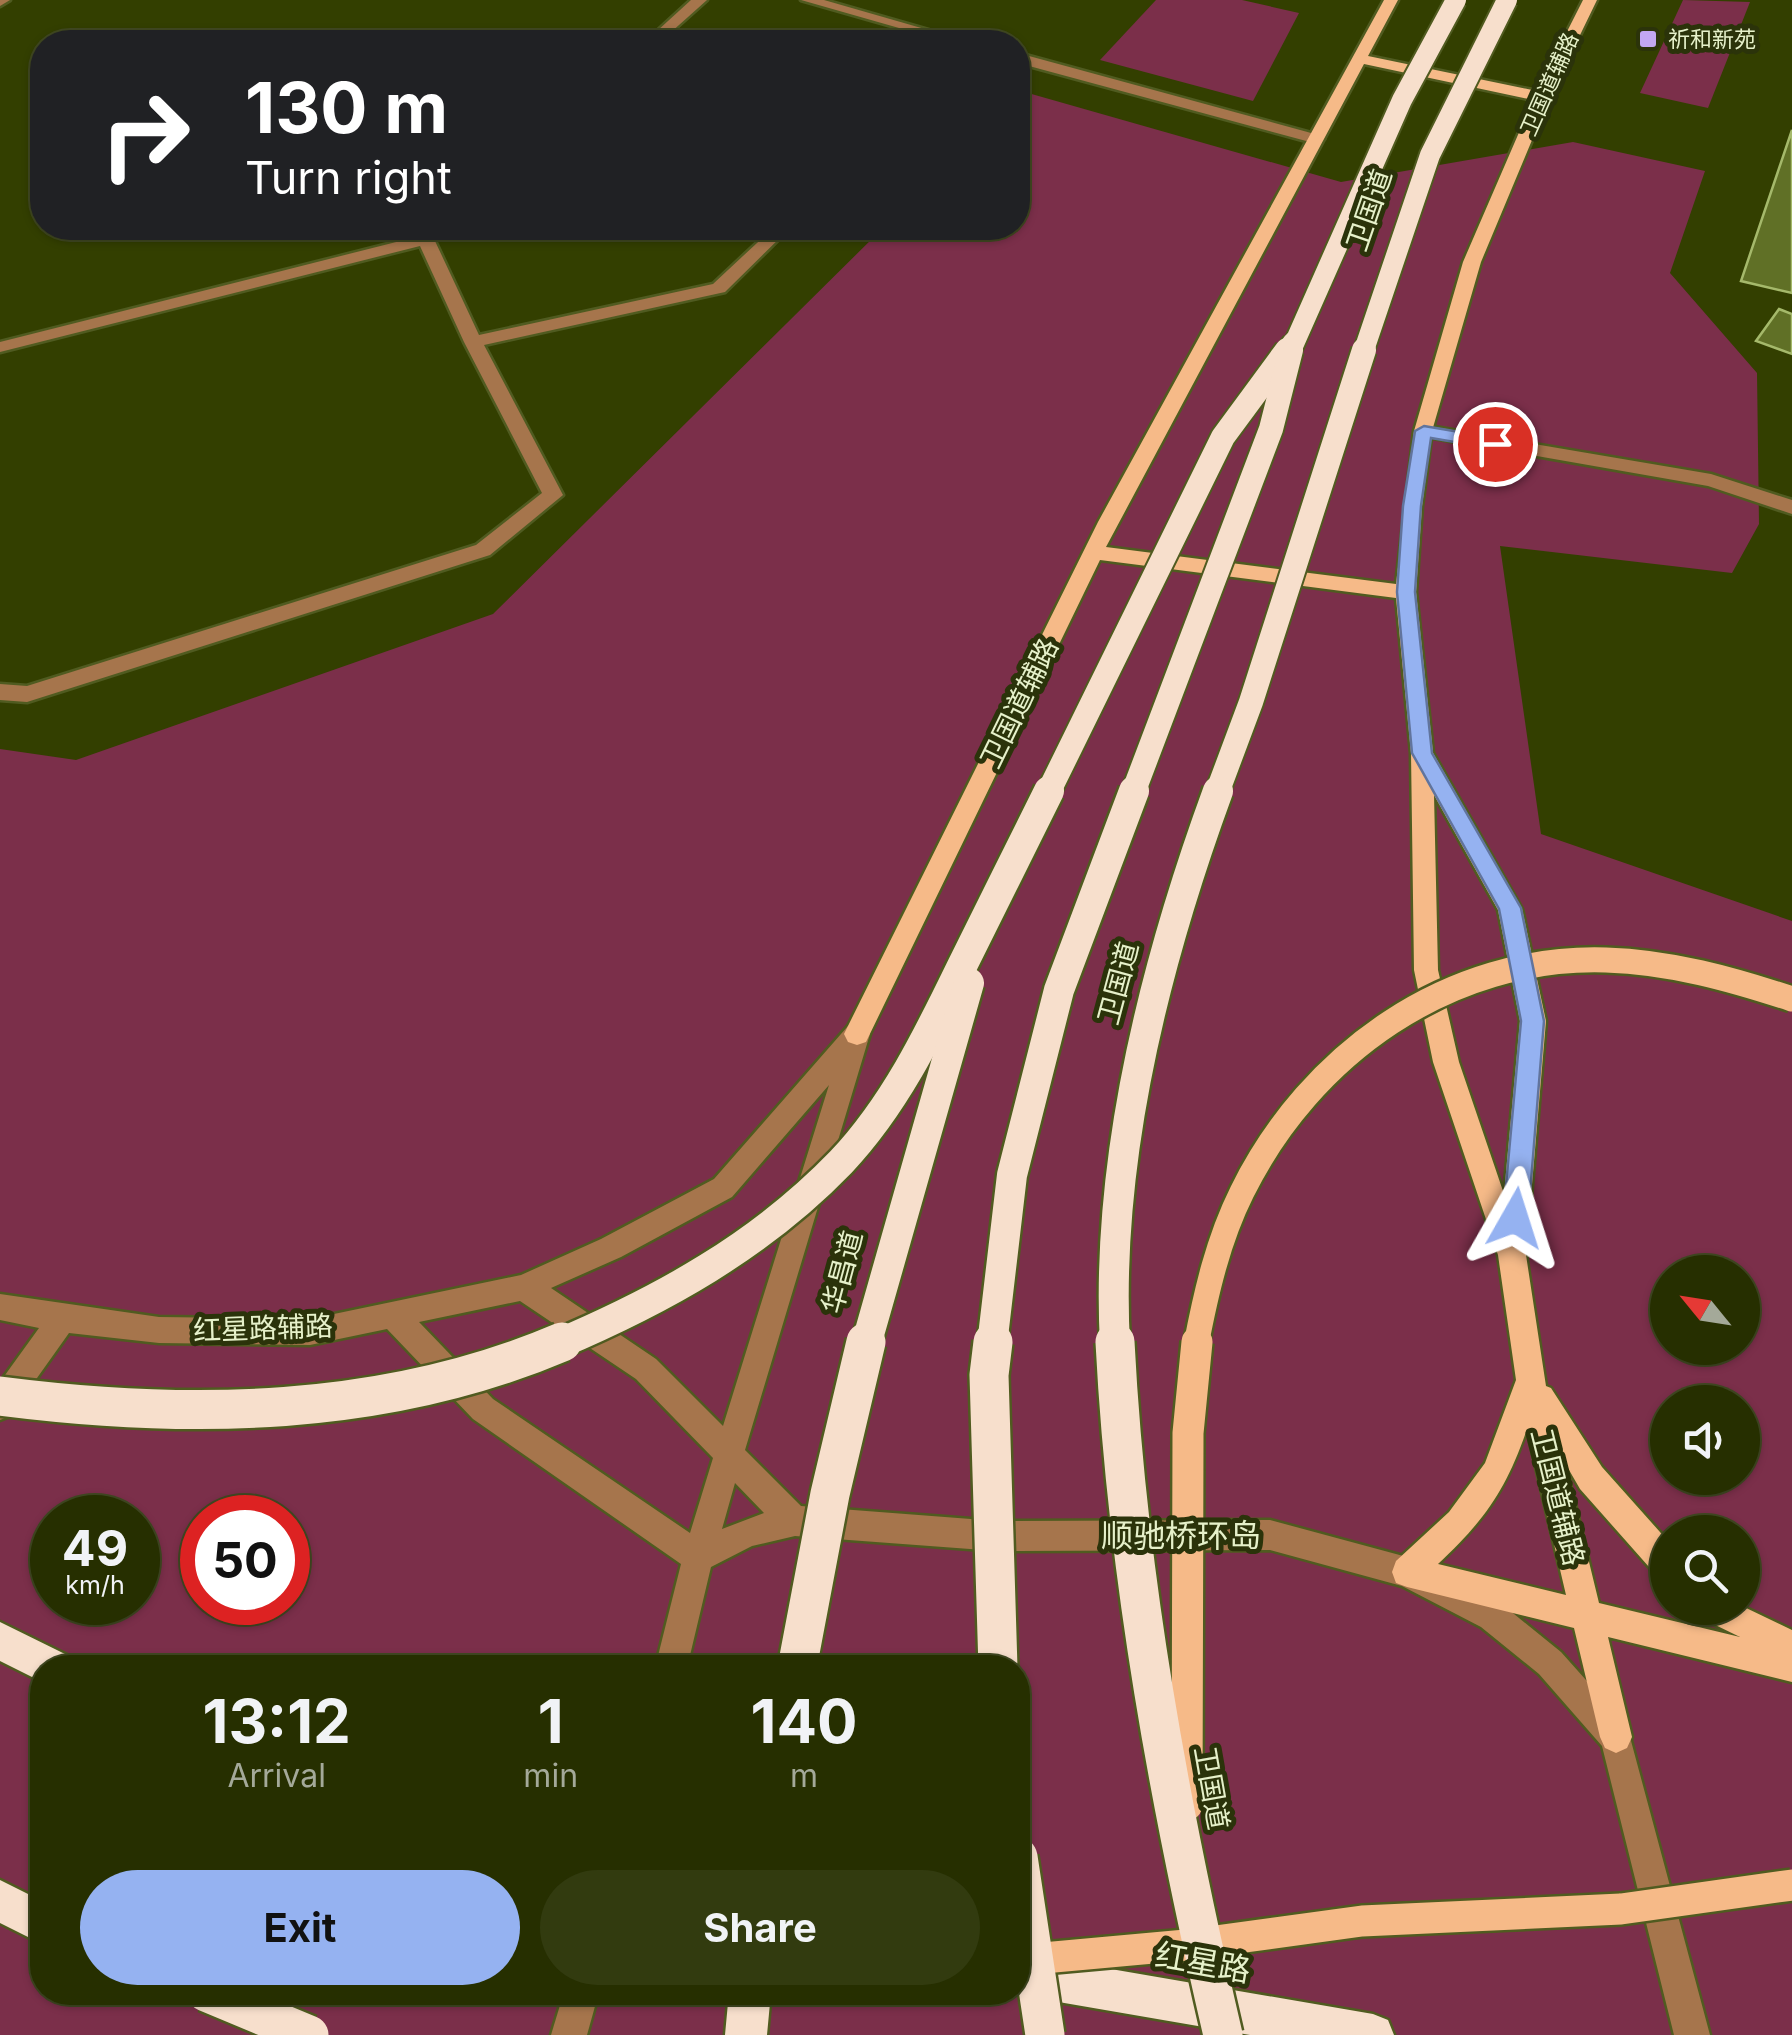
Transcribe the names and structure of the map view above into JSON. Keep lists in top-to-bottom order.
{
  "streets": {
    "highway": ["卫国道", "华昌道", "红星路"],
    "main road": ["卫国道辅路"],
    "street": ["红星路辅路", "顺驰桥环岛"]
  },
  "crossings": [
    ["卫国道辅路", "红星路辅路"],
    ["卫国道辅路", "顺驰桥环岛"],
    ["卫国道", "华昌道"]
  ],
  "places": {
    "transit": ["祈和新苑"]
  },
  "north": "top left",
  "page": {
    "turn": ["130 m", "Turn right"],
    "speed": "49 km/h",
    "limit": "50",
    "eta": [
      "13:12",
      "Arrival",
      "1",
      "min",
      "140",
      "m"
    ],
    "buttons": ["Exit", "Share"]
  }
}
